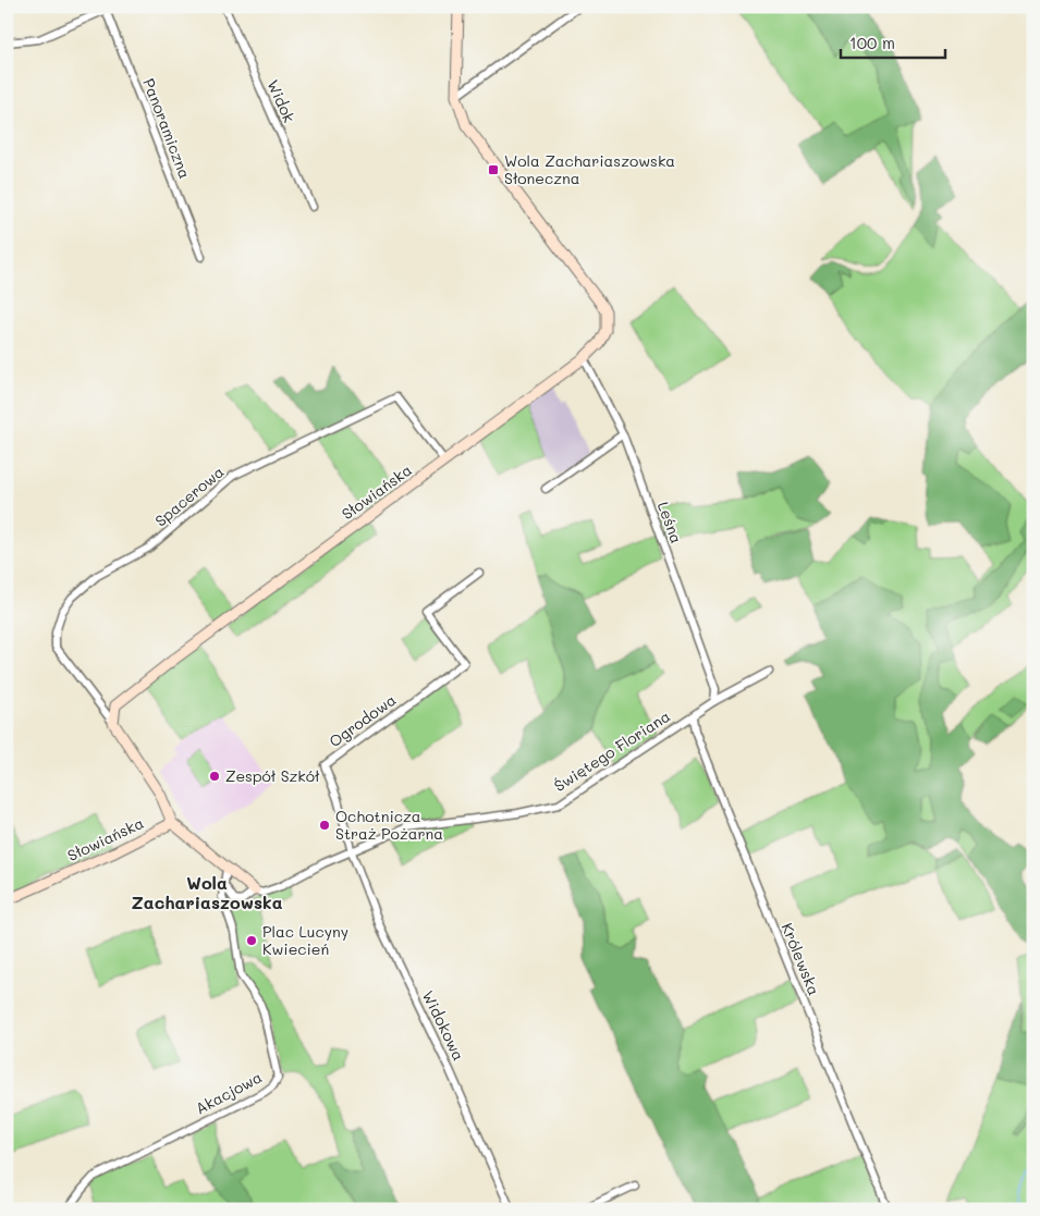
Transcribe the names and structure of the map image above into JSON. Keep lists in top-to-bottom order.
{
  "streets": {
    "street": [
      "Widok",
      "Panoramiczna",
      "Słowiańska",
      "Spacerowa",
      "Leśna",
      "Ogrodowa",
      "Świętego Floriana",
      "Królewska",
      "Widokowa",
      "Akacjowa"
    ]
  },
  "crossings": [
    ["Słowiańska", "Spacerowa"],
    ["Słowiańska", "Leśna"],
    ["Leśna", "Świętego Floriana"],
    ["Ogrodowa", "Świętego Floriana"],
    ["Ogrodowa", "Widokowa"],
    ["Świętego Floriana", "Królewska"],
    ["Świętego Floriana", "Widokowa"]
  ],
  "districts": ["Wola Zachariaszowska"],
  "places": {
    "transit": ["Wola Zachariaszowska Słoneczna"],
    "other": ["Zespół Szkół", "Ochotnicza Straż Pożarna", "Plac Lucyny Kwiecień"]
  },
  "scale_bar": "100 m"
}
